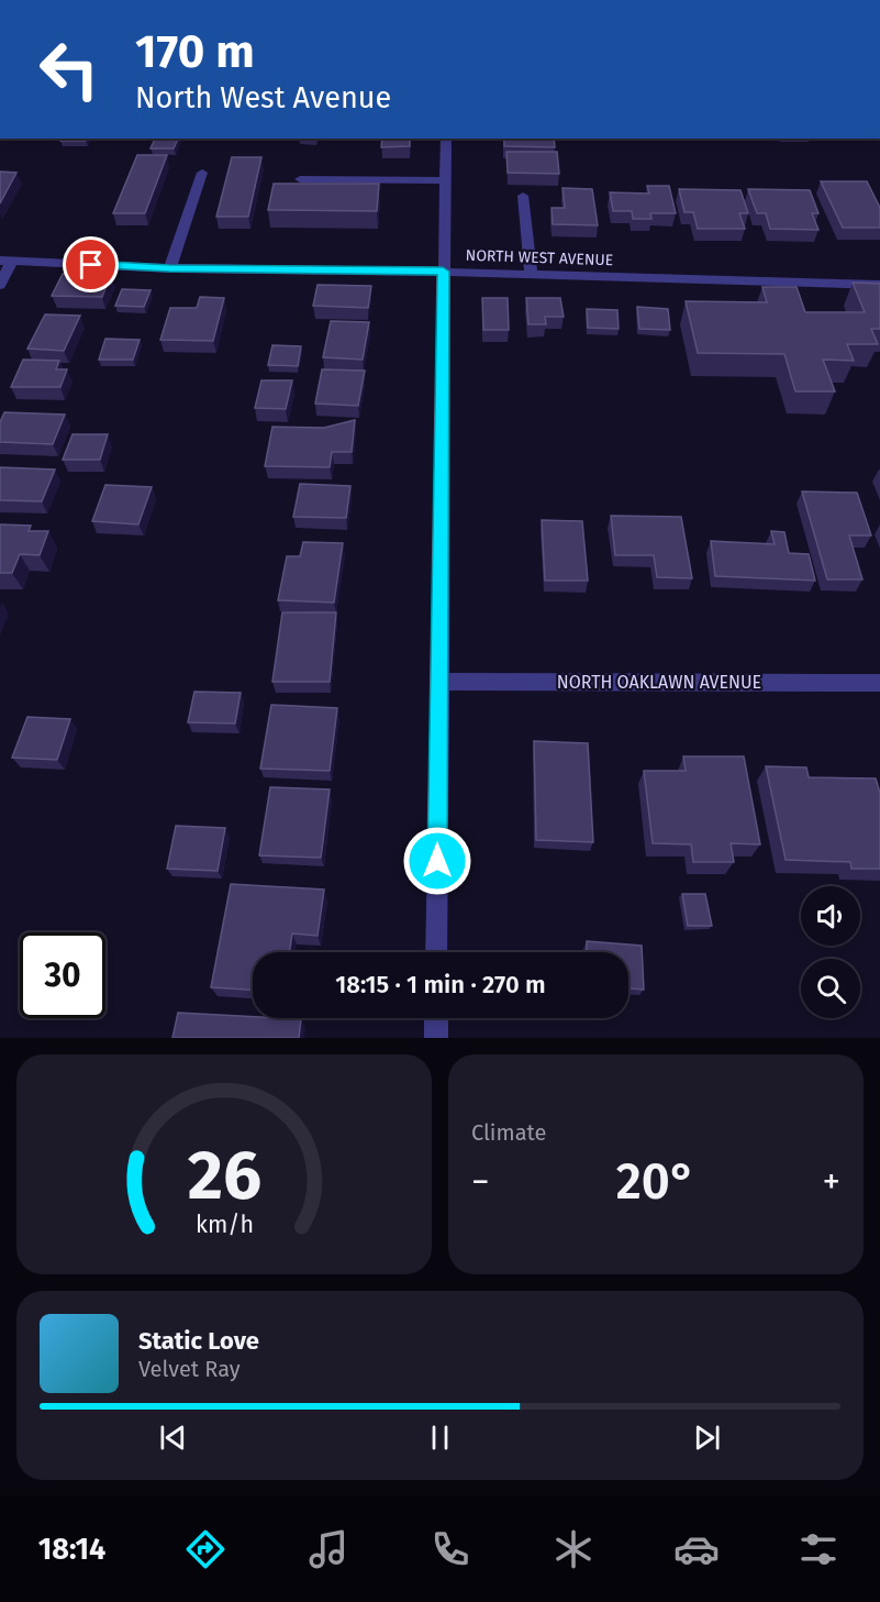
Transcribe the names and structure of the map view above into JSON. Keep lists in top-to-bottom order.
{
  "streets": {
    "street": ["NORTH WEST AVENUE", "NORTH OAKLAWN AVENUE"]
  },
  "page": {
    "turn": ["170 m", "North West Avenue"],
    "limit": "30",
    "trip": "18:15 · 1 min · 270 m",
    "tile": "Climate",
    "heat": ["−", "20°", "+"],
    "song": ["Static Love", "Velvet Ray"],
    "tabs": "18:14",
    "gauge": ["26", "km/h"]
  }
}
